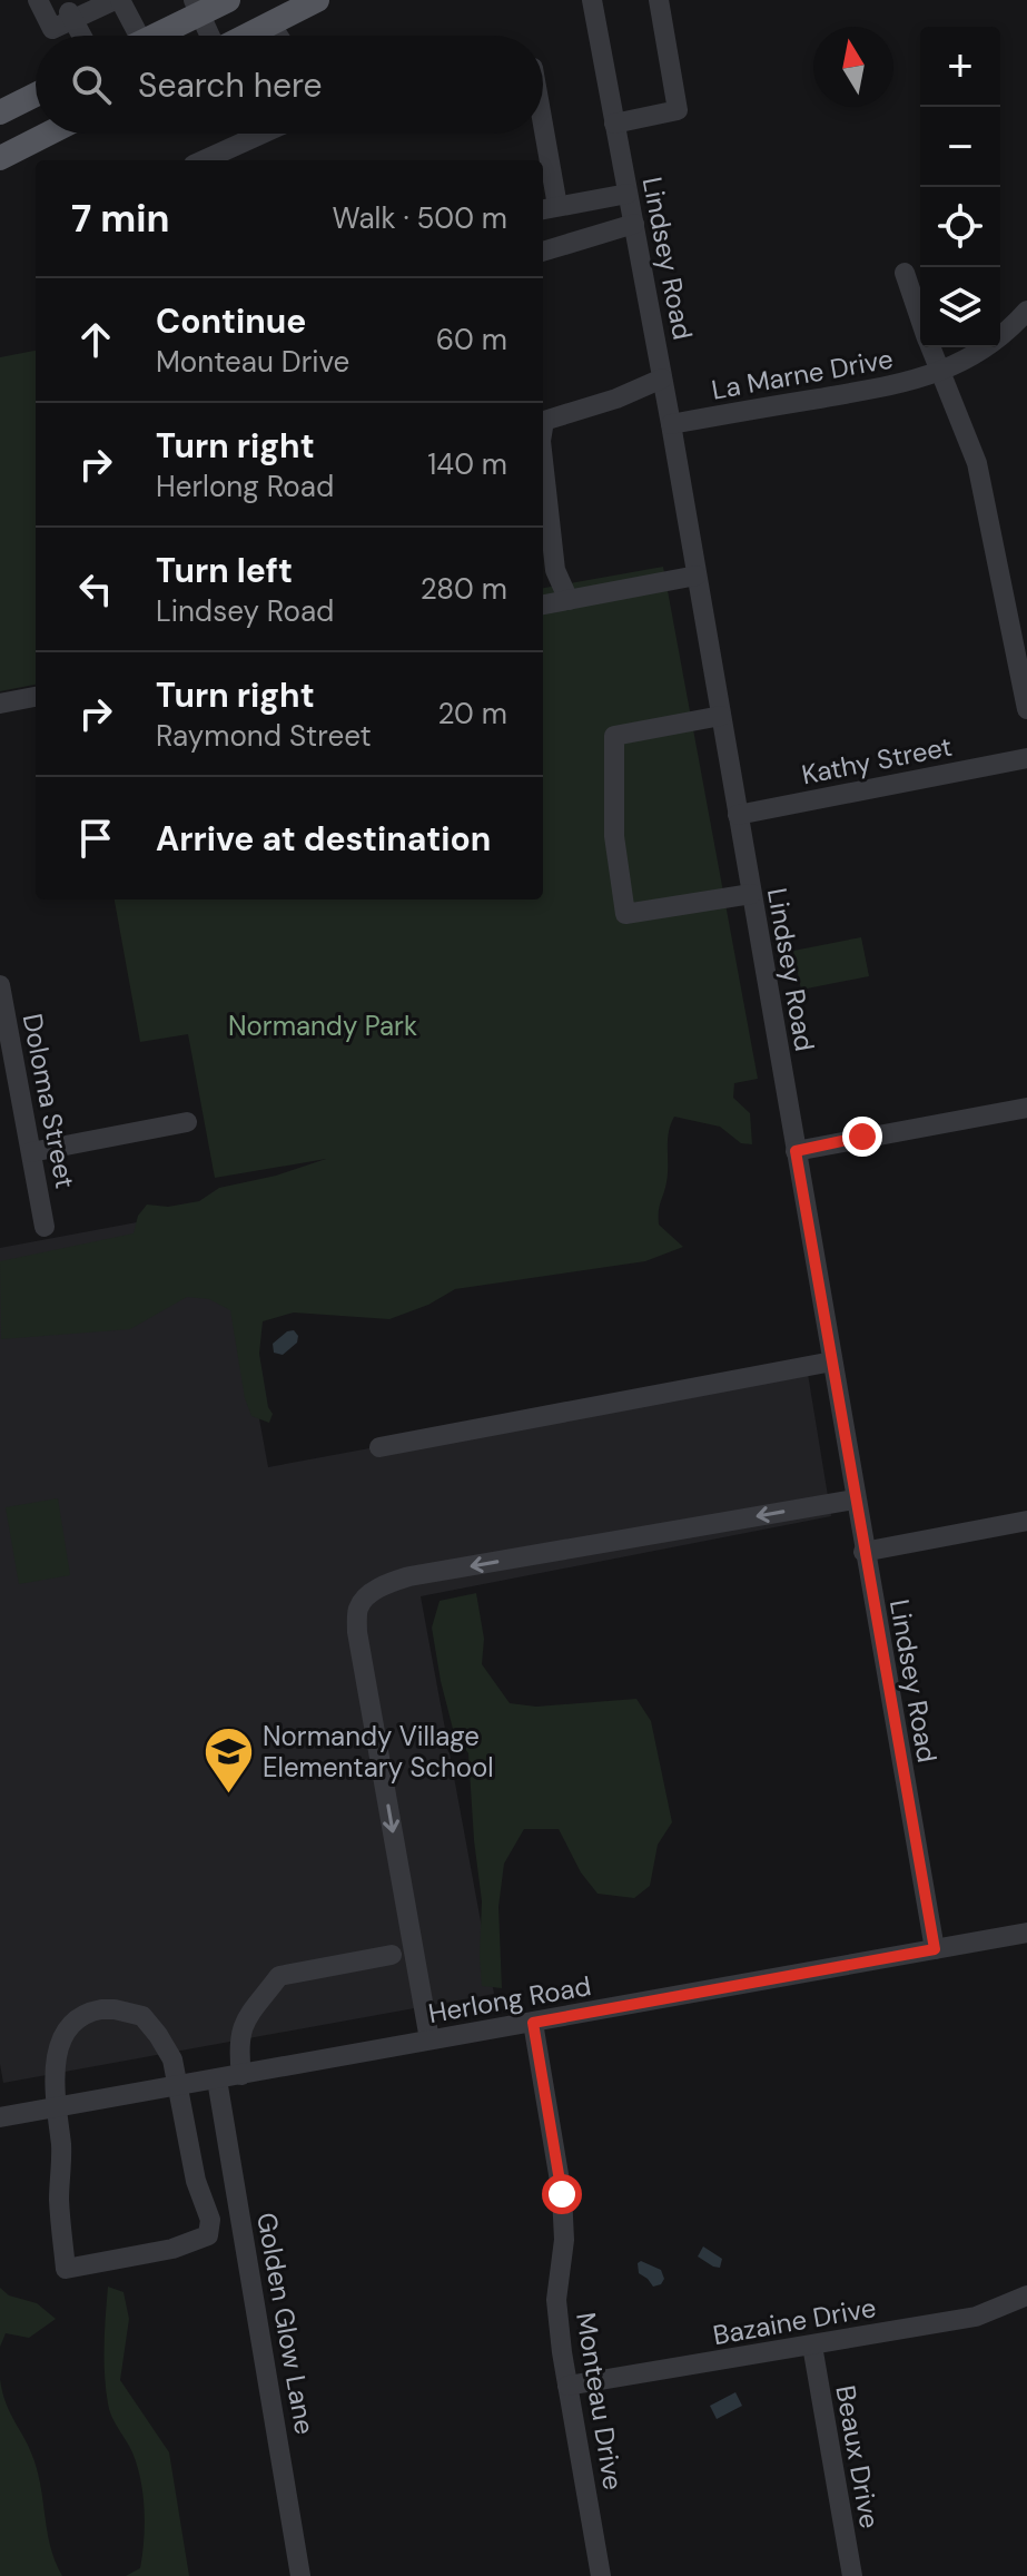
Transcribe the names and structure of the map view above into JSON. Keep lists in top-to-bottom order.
{
  "streets": {
    "street": [
      "Lindsey Road",
      "La Marne Drive",
      "Kathy Street",
      "Doloma Street",
      "Herlong Road",
      "Bazaine Drive",
      "Golden Glow Lane",
      "Monteau Drive",
      "Beaux Drive"
    ]
  },
  "crossings": [
    ["Lindsey Road", "La Marne Drive"],
    ["Lindsey Road", "Kathy Street"],
    ["Lindsey Road", "Herlong Road"],
    ["Herlong Road", "Golden Glow Lane"],
    ["Herlong Road", "Monteau Drive"],
    ["Bazaine Drive", "Monteau Drive"],
    ["Bazaine Drive", "Beaux Drive"]
  ],
  "parks": ["Normandy Park"],
  "places": {
    "school or university": ["Normandy Village Elementary School"]
  },
  "north": "top",
  "page": {
    "map_buttons": ["+", "−"],
    "search": "Search here",
    "heading": ["7 min", "Walk · 500 m"],
    "list": [
      ["Continue", "Monteau Drive", "60 m"],
      ["Turn right", "Herlong Road", "140 m"],
      ["Turn left", "Lindsey Road", "280 m"],
      ["Turn right", "Raymond Street", "20 m"],
      "Arrive at destination"
    ]
  }
}
